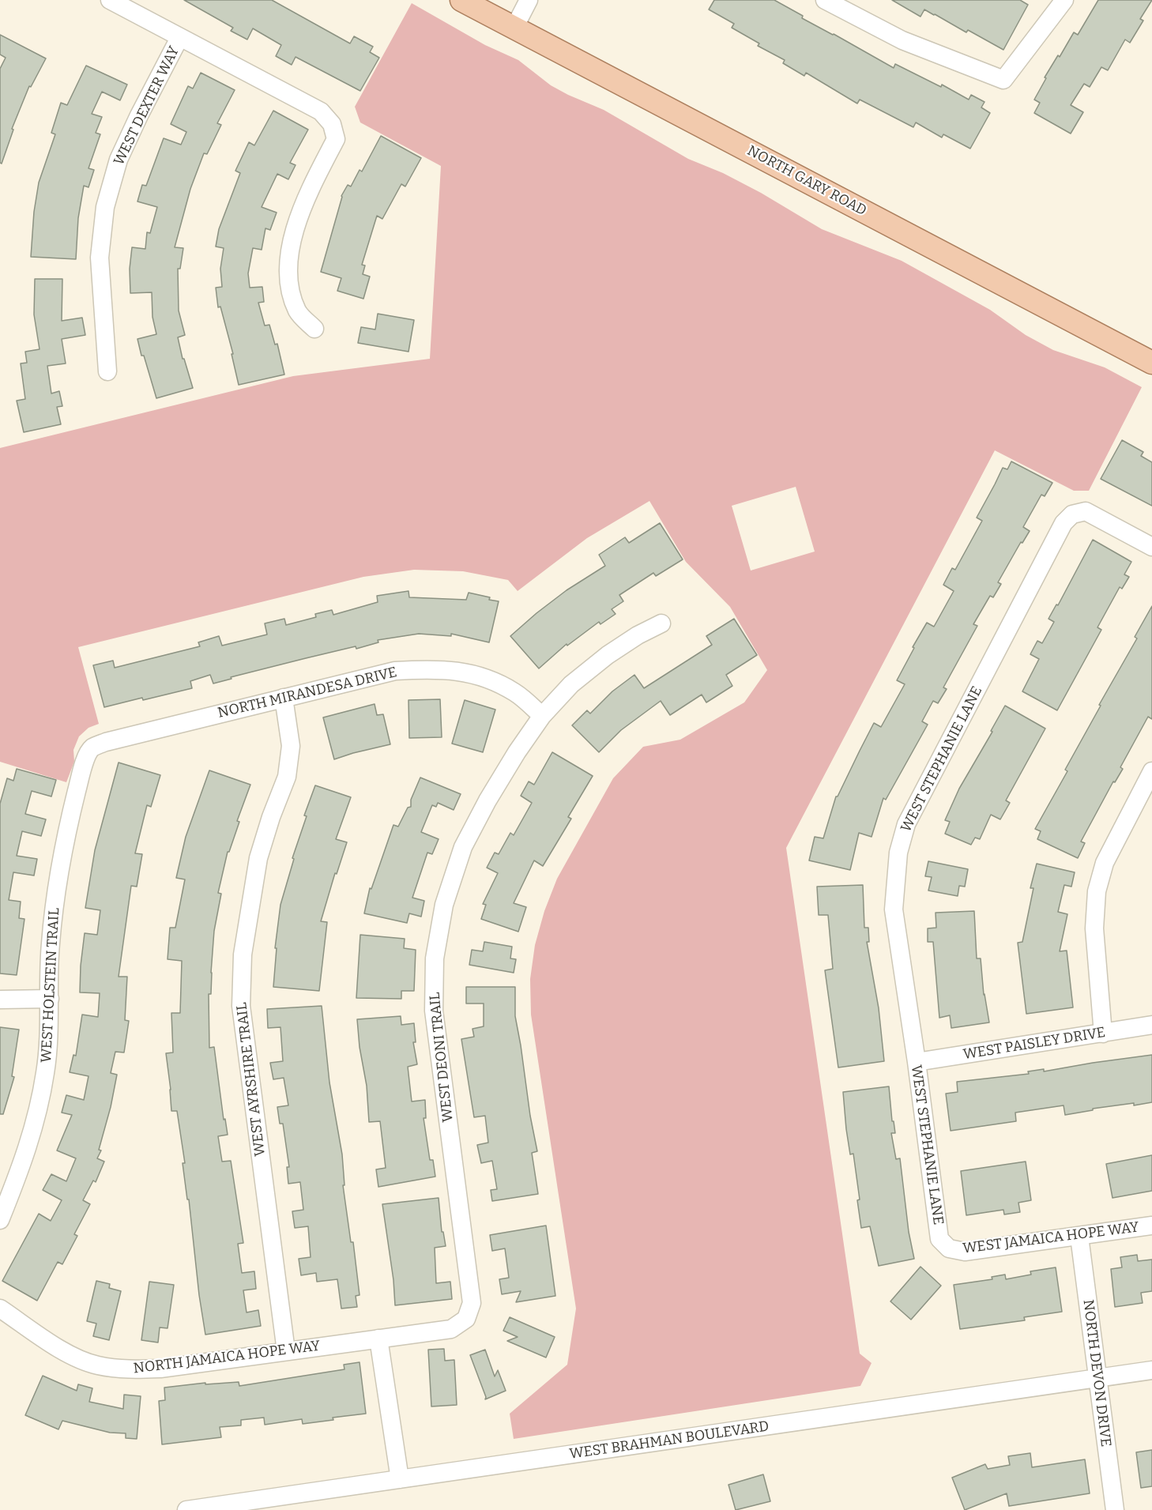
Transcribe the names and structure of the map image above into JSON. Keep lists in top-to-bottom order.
{
  "streets": {
    "main road": ["NORTH GARY ROAD"],
    "street": [
      "WEST DEXTER WAY",
      "NORTH MIRANDESA DRIVE",
      "WEST STEPHANIE LANE",
      "WEST HOLSTEIN TRAIL",
      "WEST PAISLEY DRIVE",
      "WEST DEONI TRAIL",
      "WEST AYRSHIRE TRAIL",
      "WEST JAMAICA HOPE WAY",
      "NORTH JAMAICA HOPE WAY",
      "NORTH DEVON DRIVE",
      "WEST BRAHMAN BOULEVARD"
    ]
  },
  "crossings": [
    ["NORTH MIRANDESA DRIVE", "WEST HOLSTEIN TRAIL"],
    ["NORTH MIRANDESA DRIVE", "WEST DEONI TRAIL"],
    ["NORTH MIRANDESA DRIVE", "WEST AYRSHIRE TRAIL"],
    ["WEST STEPHANIE LANE", "WEST PAISLEY DRIVE"],
    ["WEST STEPHANIE LANE", "WEST JAMAICA HOPE WAY"],
    ["WEST DEONI TRAIL", "NORTH JAMAICA HOPE WAY"],
    ["WEST AYRSHIRE TRAIL", "NORTH JAMAICA HOPE WAY"],
    ["WEST JAMAICA HOPE WAY", "NORTH DEVON DRIVE"],
    ["NORTH DEVON DRIVE", "WEST BRAHMAN BOULEVARD"]
  ]
}
